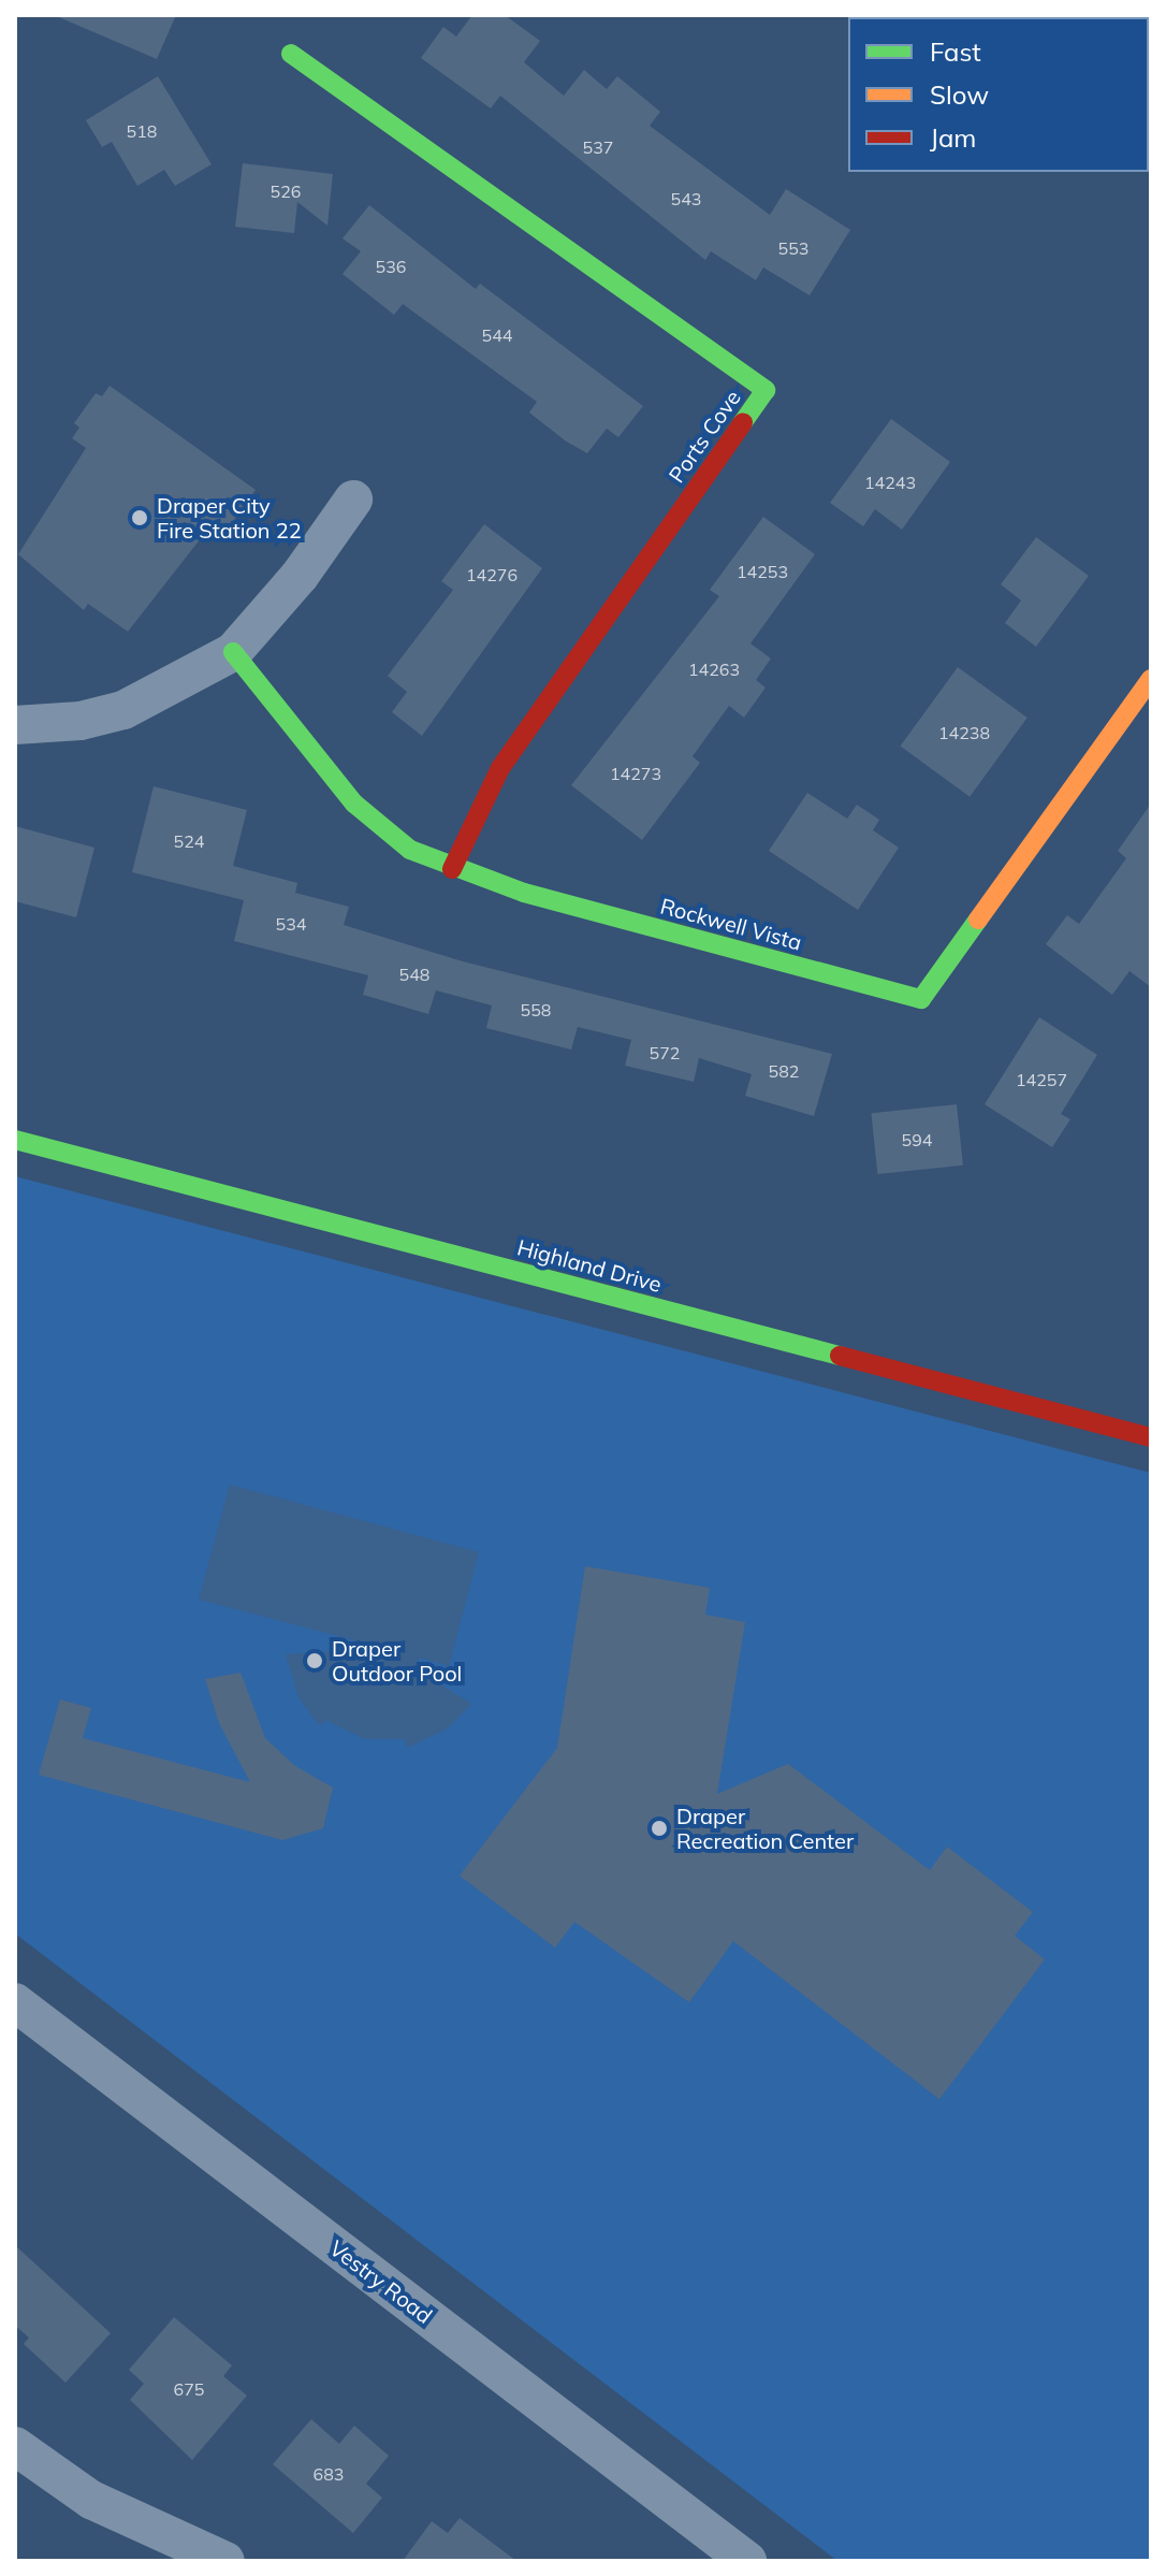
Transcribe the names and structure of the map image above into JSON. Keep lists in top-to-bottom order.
{
  "streets": {
    "street": [
      "Ports Cove",
      "Rockwell Vista",
      "Highland Drive",
      "Vestry Road"
    ]
  },
  "crossings": [
    ["Ports Cove", "Rockwell Vista"]
  ],
  "places": ["Draper City Fire Station 22", "Draper Outdoor Pool", "Draper Recreation Center"],
  "house_numbers": [
    "518",
    "537",
    "526",
    "543",
    "553",
    "536",
    "544",
    "14243",
    "14253",
    "14276",
    "14263",
    "14238",
    "14273",
    "524",
    "534",
    "548",
    "558",
    "572",
    "582",
    "14257",
    "594",
    "675",
    "683"
  ],
  "legend": ["Fast", "Slow", "Jam"]
}
